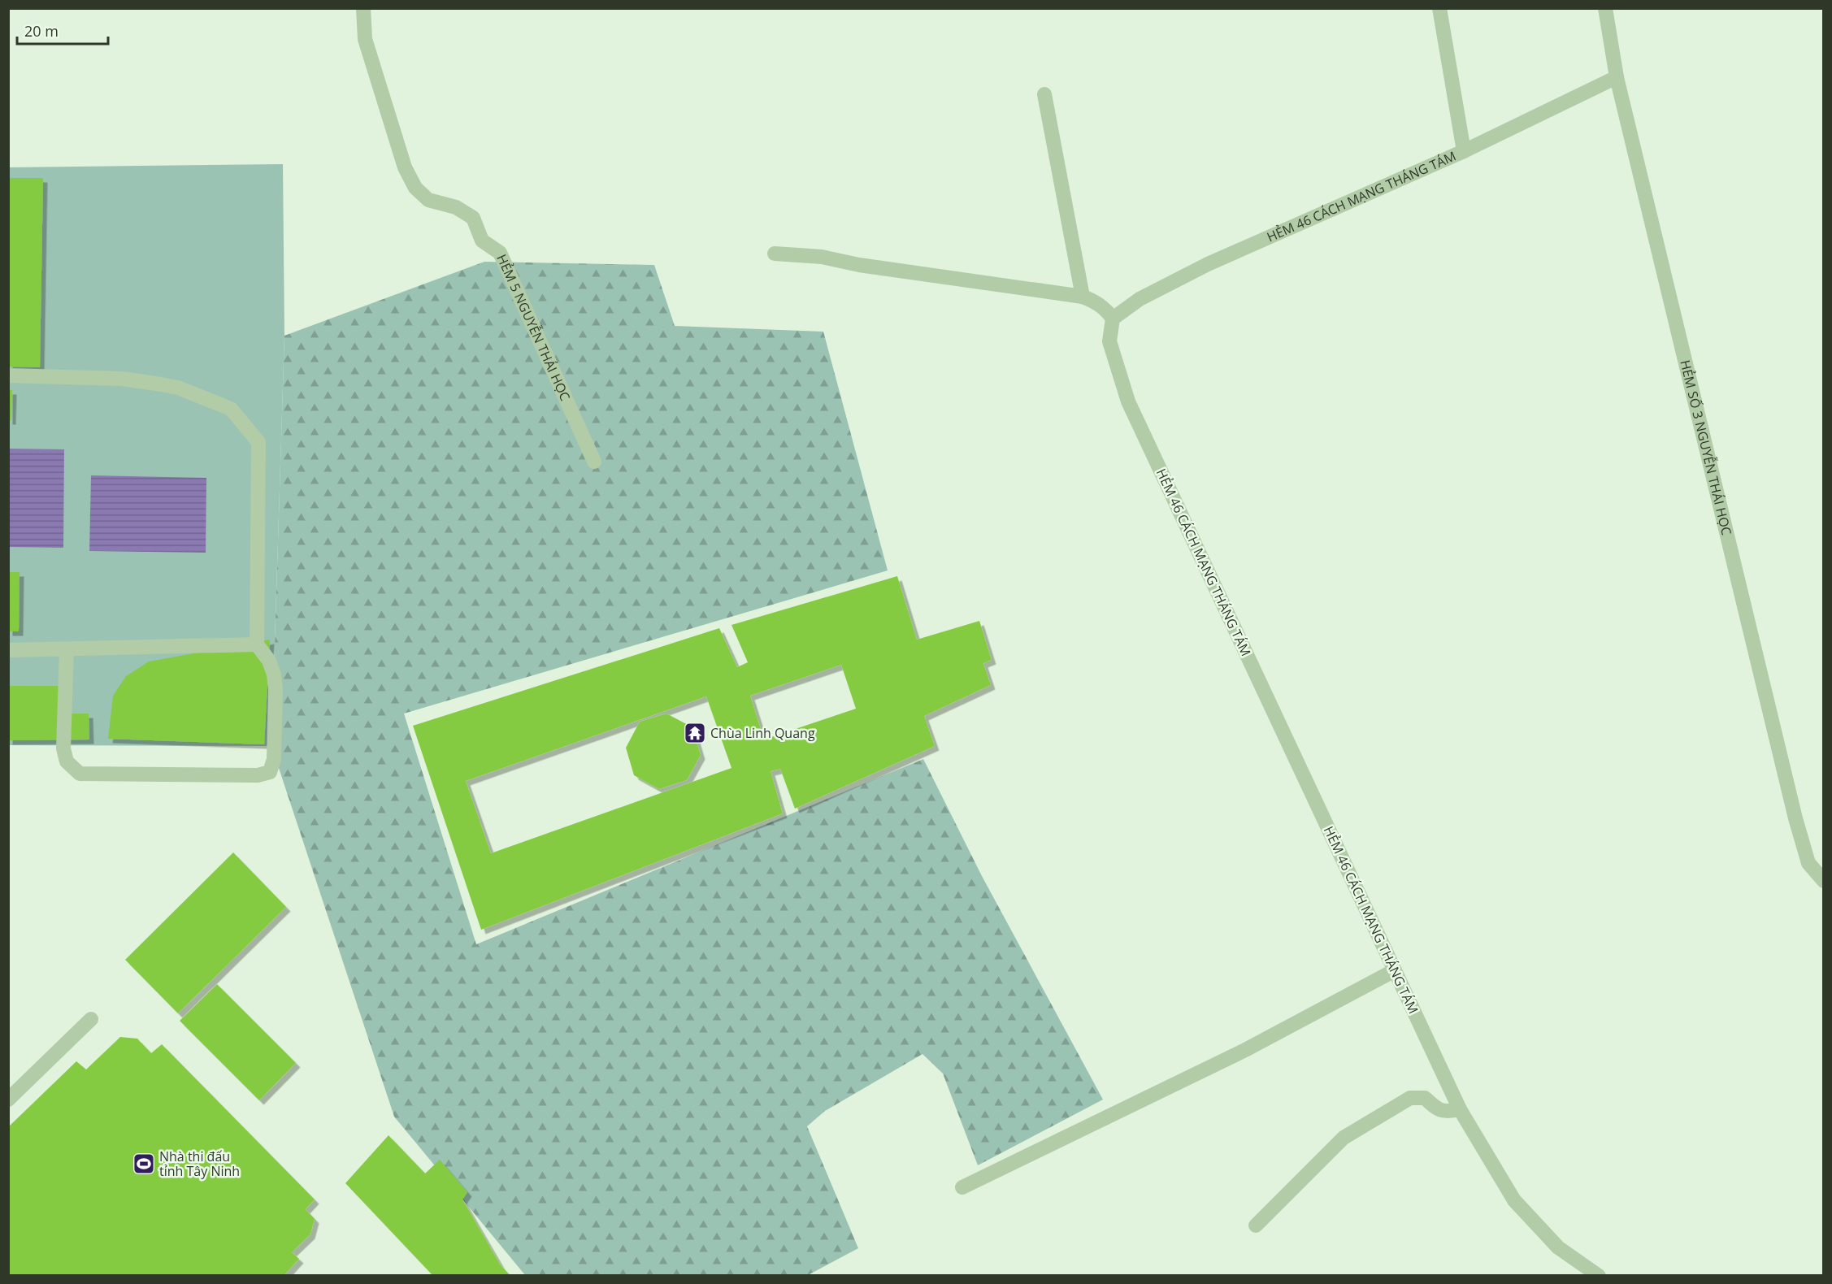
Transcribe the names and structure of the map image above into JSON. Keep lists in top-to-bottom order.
{
  "streets": {
    "street": ["HẺM 46 CÁCH MẠNG THÁNG TÁM", "HẺM 5 NGUYỄN THÁI HỌC", "HẺM SỐ 3 NGUYỄN THÁI HỌC"]
  },
  "crossings": [
    ["HẺM 46 CÁCH MẠNG THÁNG TÁM", "HẺM SỐ 3 NGUYỄN THÁI HỌC"]
  ],
  "places": {
    "temple": ["Chùa Linh Quang"],
    "sports": ["Nhà thi đấu tỉnh Tây Ninh"]
  },
  "scale_bar": "20 m"
}
